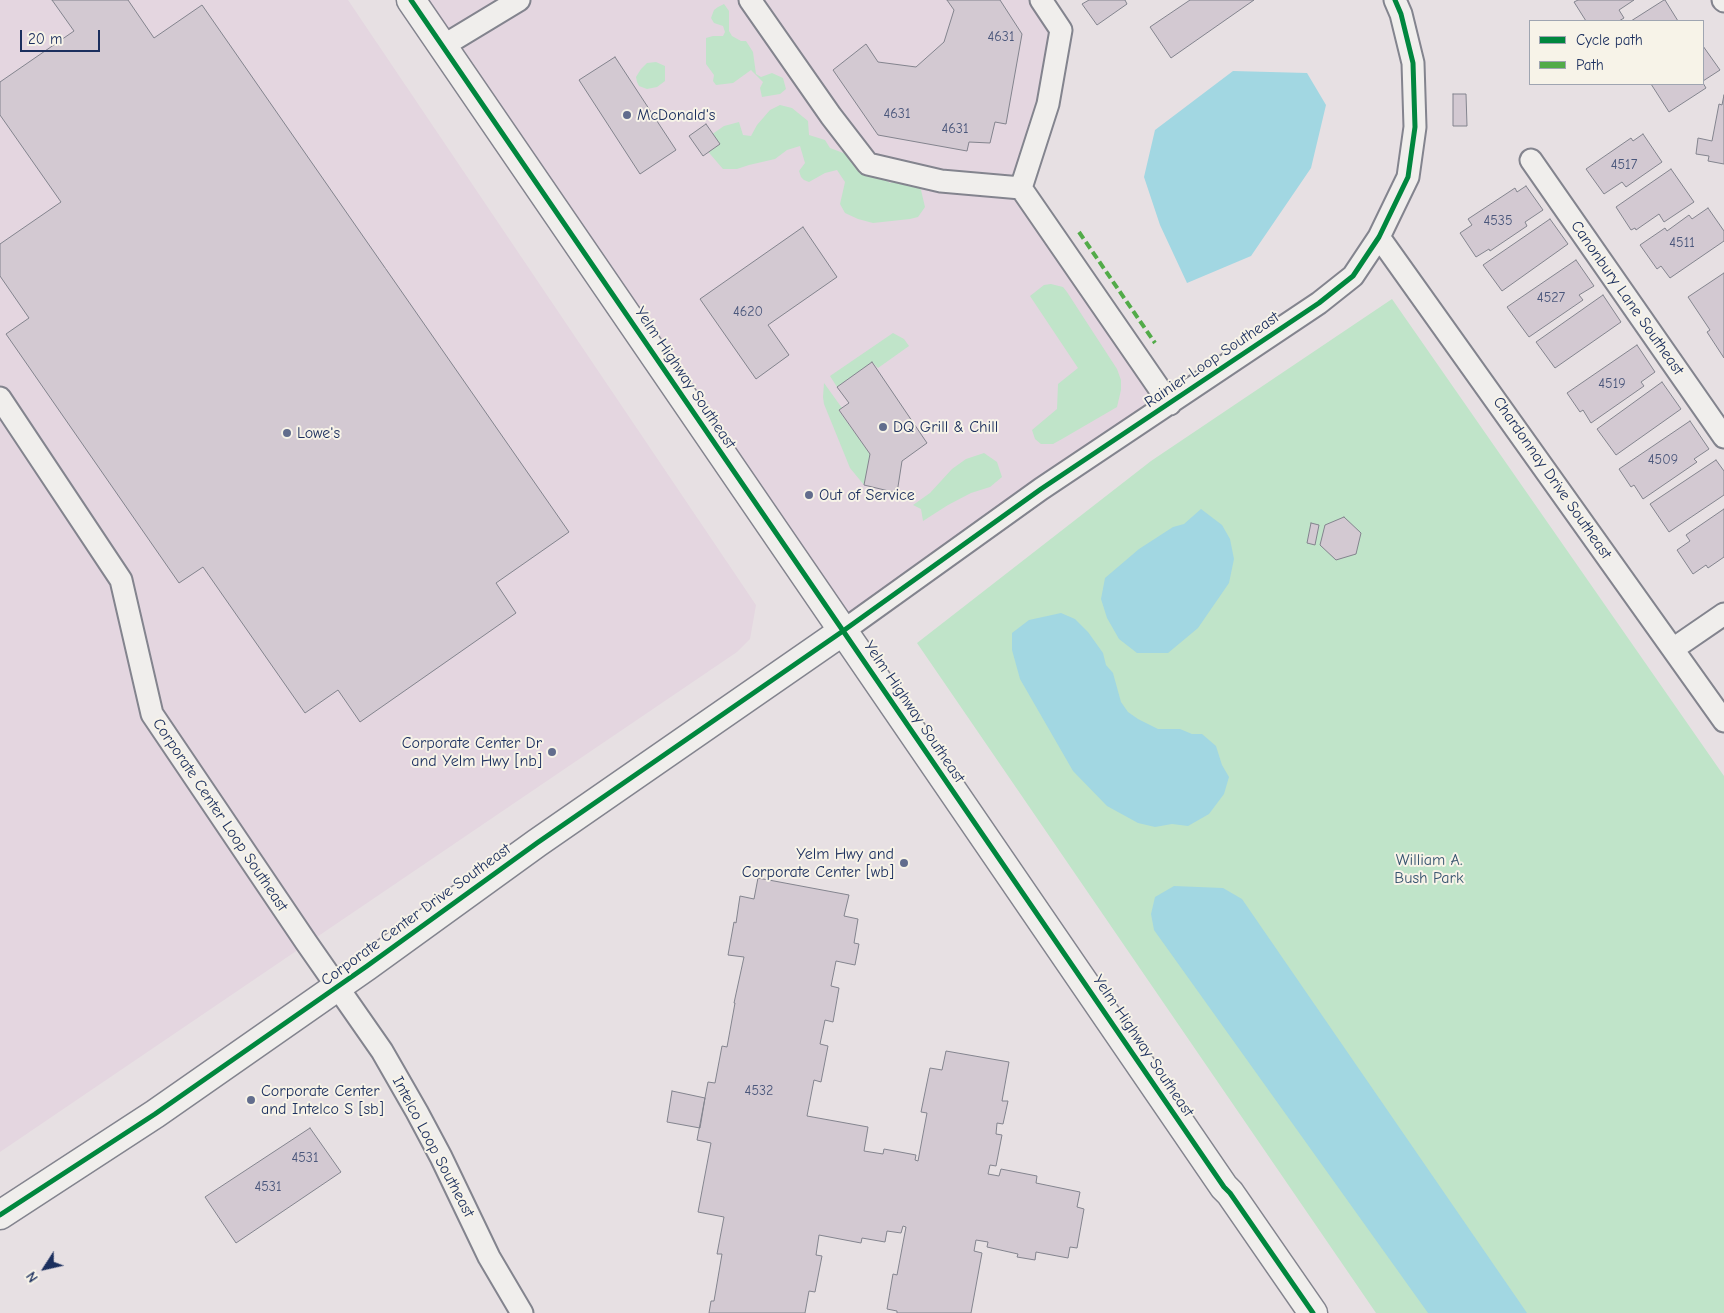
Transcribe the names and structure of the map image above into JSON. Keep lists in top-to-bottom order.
{
  "streets": {
    "main road": ["Yelm Highway Southeast", "Corporate Center Drive Southeast"],
    "street": [
      "Canonbury Lane Southeast",
      "Rainier Loop Southeast",
      "Chardonnay Drive Southeast",
      "Corporate Center Loop Southeast",
      "Intelco Loop Southeast"
    ]
  },
  "crossings": [
    ["Rainier Loop Southeast", "Yelm Highway Southeast"],
    ["Rainier Loop Southeast", "Chardonnay Drive Southeast"],
    ["Rainier Loop Southeast", "Corporate Center Drive Southeast"],
    ["Yelm Highway Southeast", "Corporate Center Drive Southeast"],
    ["Corporate Center Loop Southeast", "Corporate Center Drive Southeast"],
    ["Corporate Center Loop Southeast", "Intelco Loop Southeast"],
    ["Corporate Center Drive Southeast", "Intelco Loop Southeast"]
  ],
  "parks": ["William A. Bush Park"],
  "places": [
    "McDonald's",
    "DQ Grill & Chill",
    "Lowe's",
    "Out of Service",
    "Corporate Center Dr and Yelm Hwy [nb]",
    "Yelm Hwy and Corporate Center [wb]",
    "Corporate Center and Intelco S [sb]"
  ],
  "house_numbers": [
    "4631",
    "4631",
    "4631",
    "4517",
    "4535",
    "4511",
    "4527",
    "4620",
    "4519",
    "4509",
    "4532",
    "4531",
    "4531"
  ],
  "legend": ["Cycle path", "Path"],
  "scale_bar": "20 m",
  "north": "bottom left"
}
